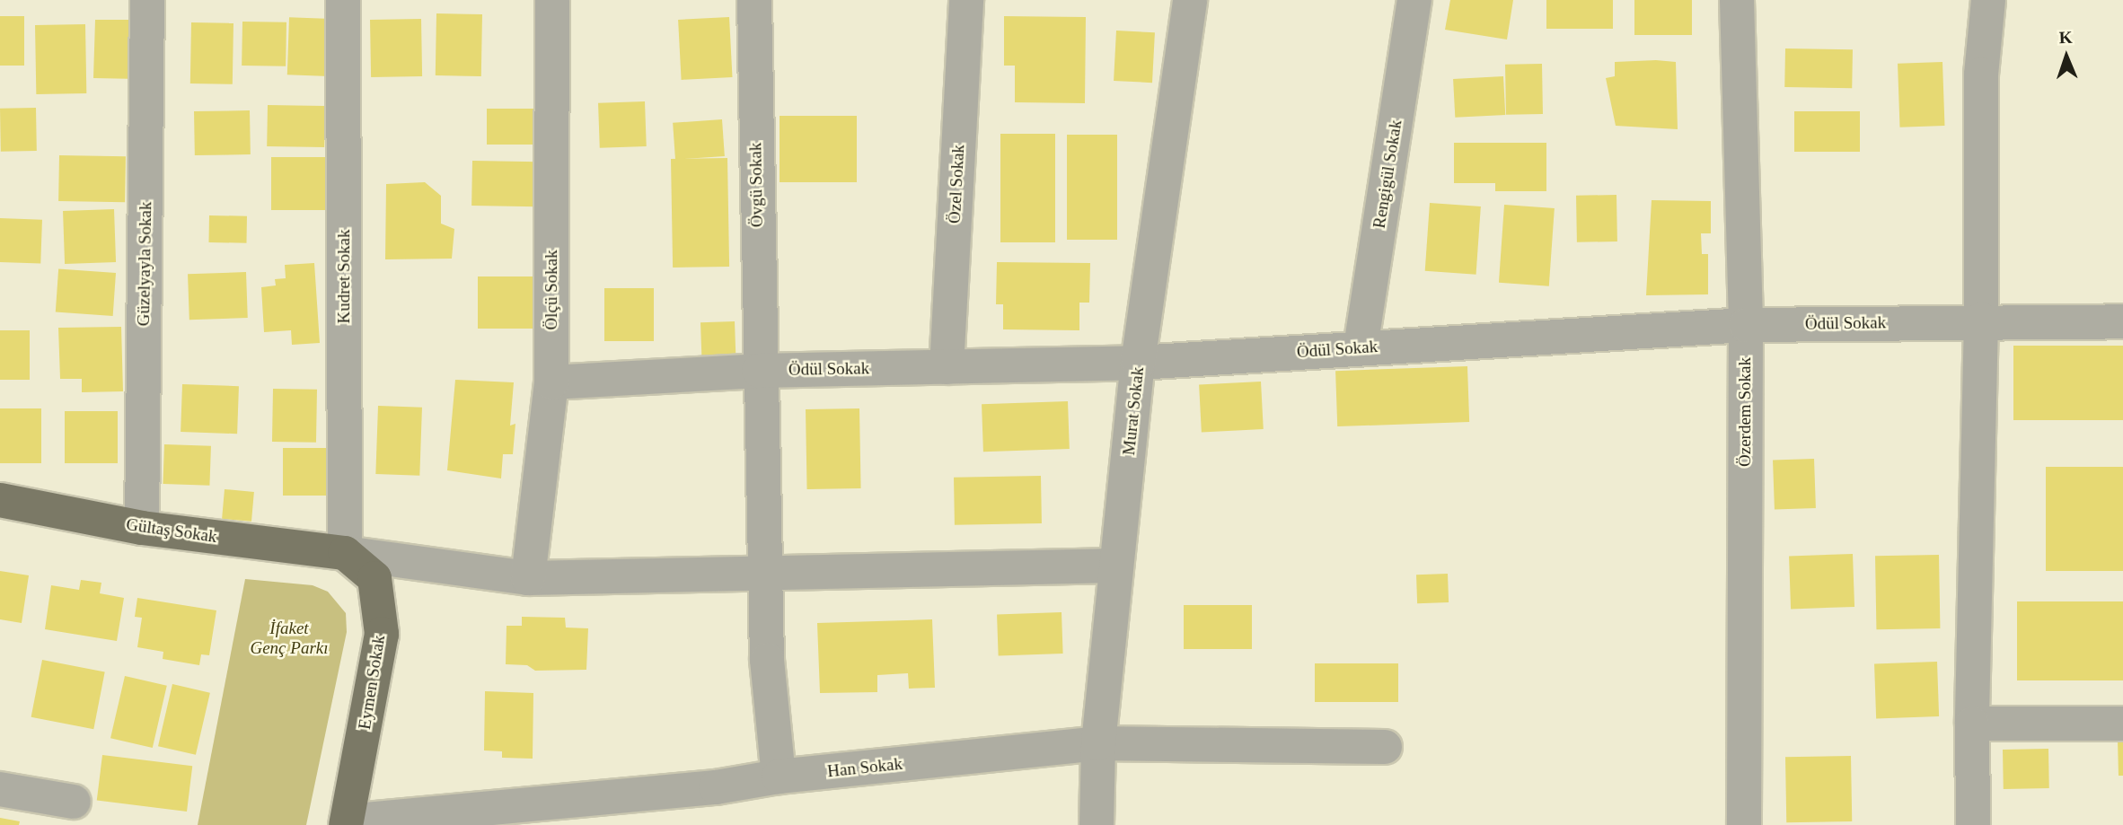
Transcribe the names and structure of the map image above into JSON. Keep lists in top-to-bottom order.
{
  "streets": {
    "main road": ["Gültaş Sokak", "Eymen Sokak"],
    "street": [
      "Rengigül Sokak",
      "Özel Sokak",
      "Övgü Sokak",
      "Güzelyayla Sokak",
      "Kudret Sokak",
      "Ölçü Sokak",
      "Ödül Sokak",
      "Murat Sokak",
      "Özerdem Sokak",
      "Han Sokak"
    ]
  },
  "crossings": [
    ["Rengigül Sokak", "Ödül Sokak"],
    ["Özel Sokak", "Ödül Sokak"],
    ["Övgü Sokak", "Ödül Sokak"],
    ["Övgü Sokak", "Han Sokak"],
    ["Güzelyayla Sokak", "Gültaş Sokak"],
    ["Kudret Sokak", "Gültaş Sokak"],
    ["Kudret Sokak", "Eymen Sokak"],
    ["Ölçü Sokak", "Ödül Sokak"],
    ["Ödül Sokak", "Murat Sokak"],
    ["Ödül Sokak", "Özerdem Sokak"],
    ["Murat Sokak", "Han Sokak"],
    ["Gültaş Sokak", "Eymen Sokak"],
    ["Eymen Sokak", "Han Sokak"]
  ],
  "parks": ["İfaket Genç Parkı"],
  "north": "top"
}
